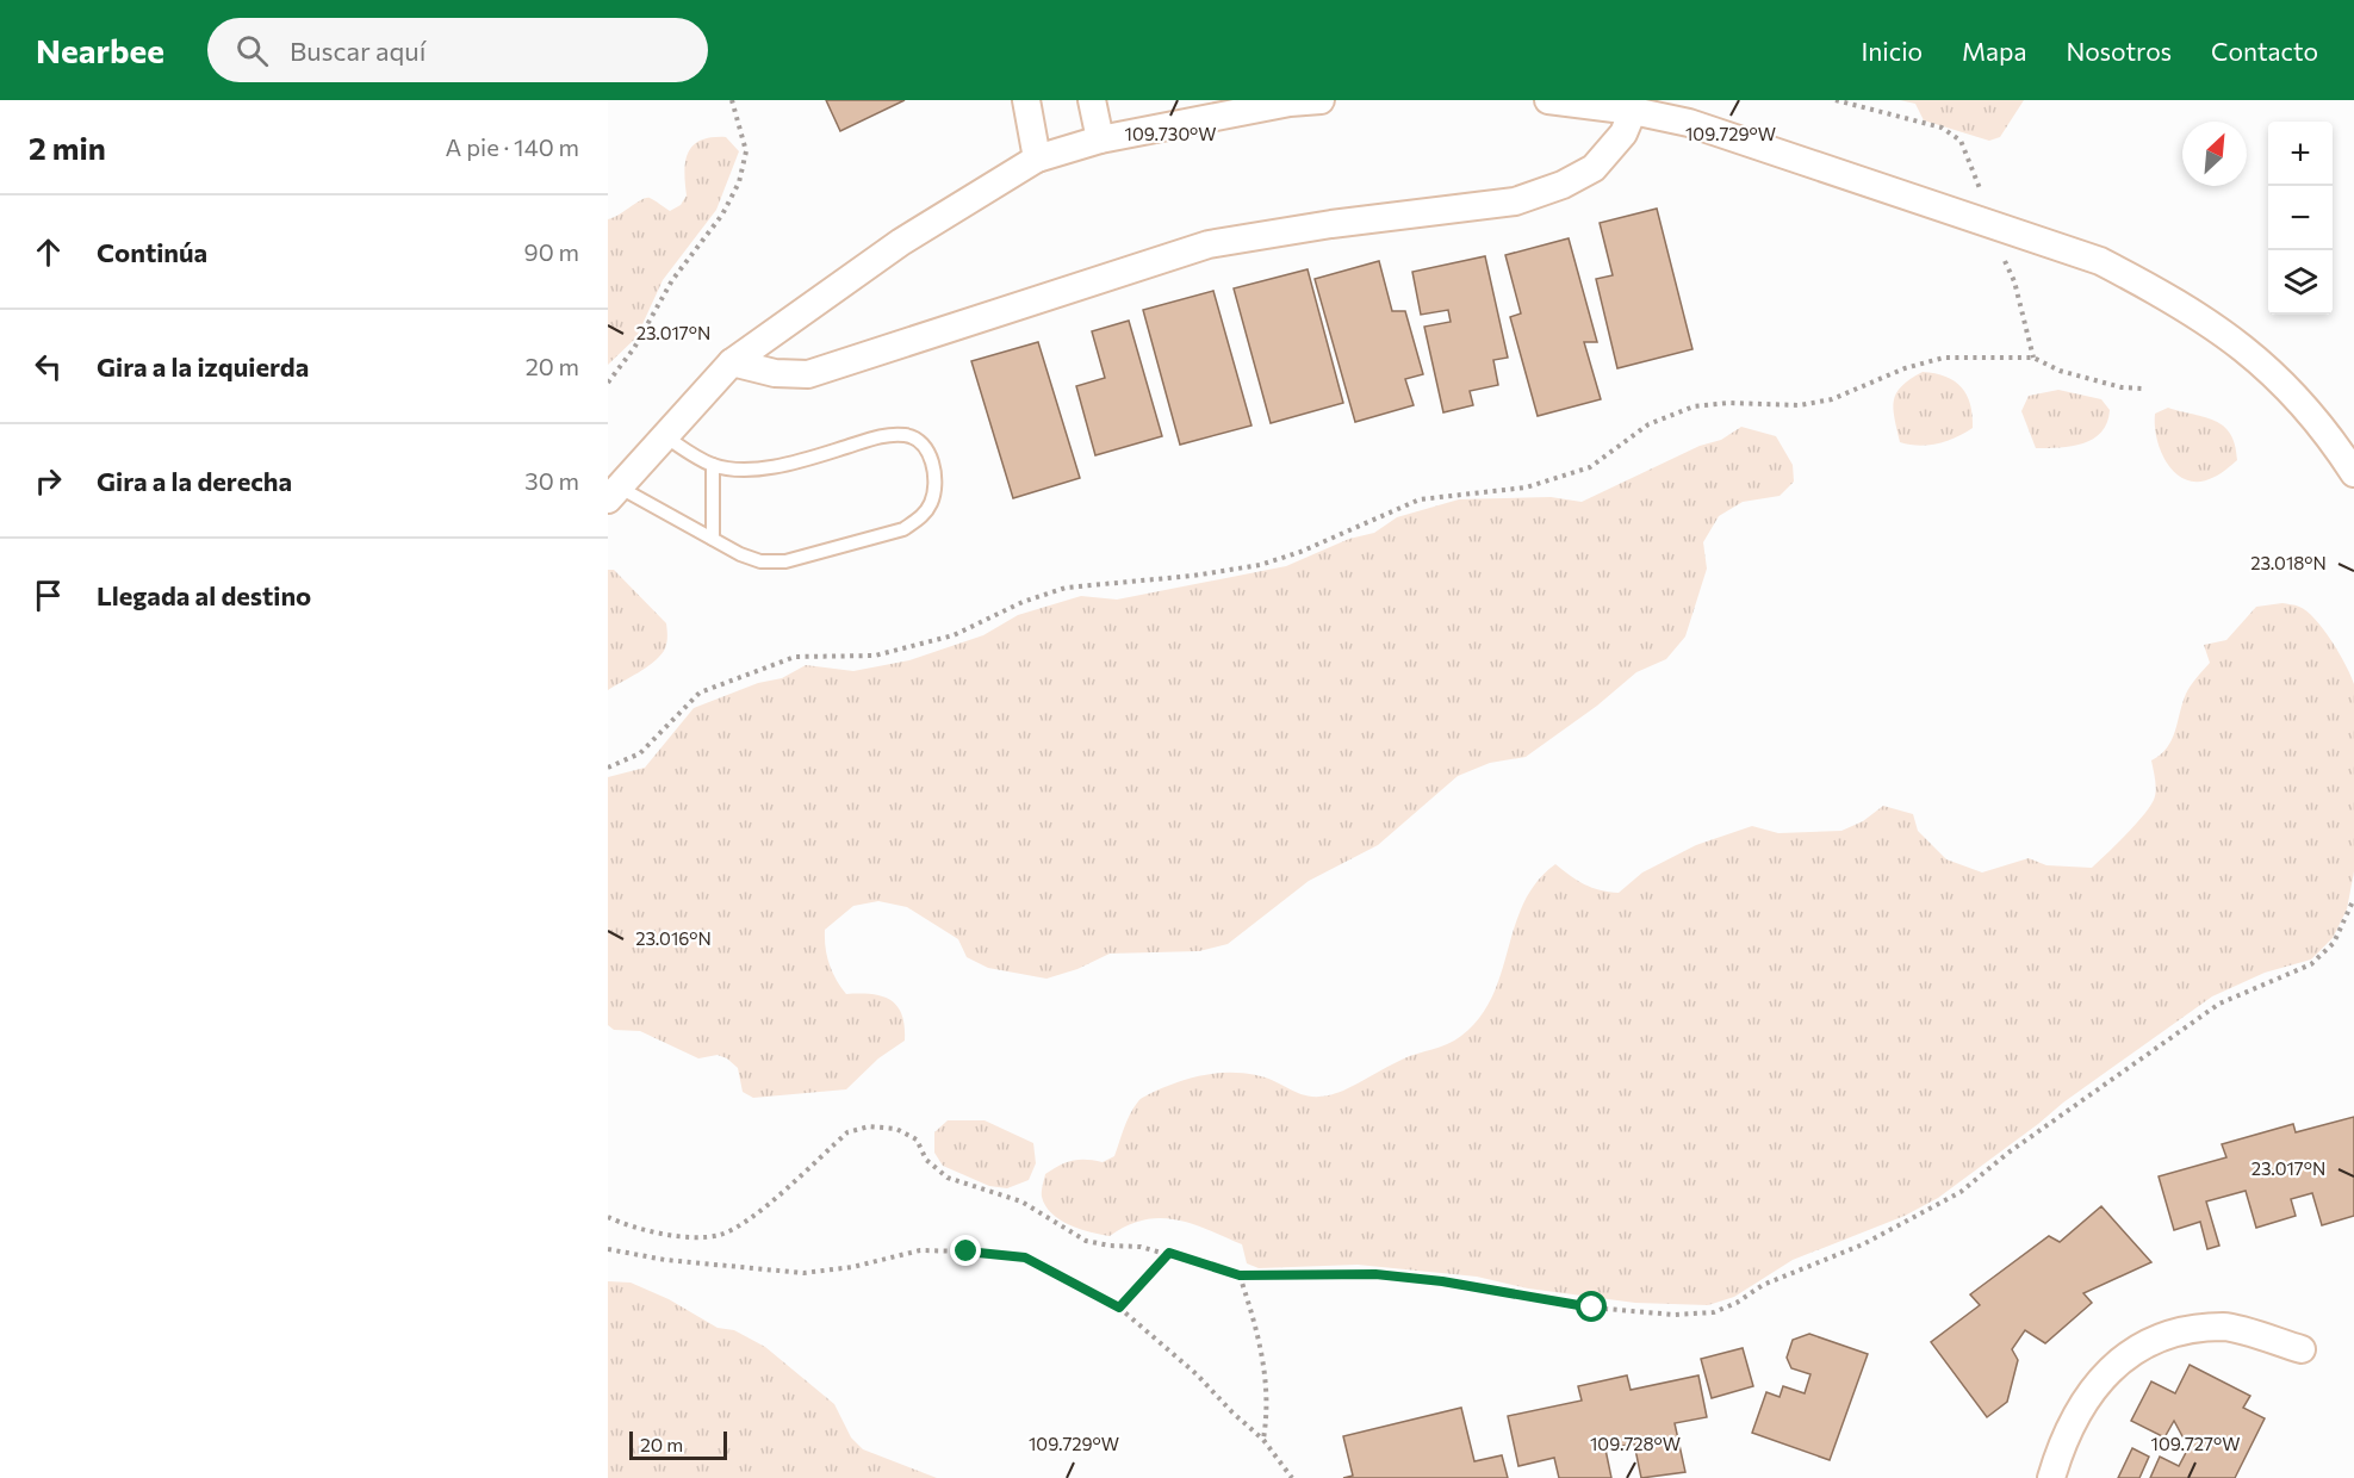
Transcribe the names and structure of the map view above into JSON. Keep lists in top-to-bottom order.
{
  "scale_bar": "20 m",
  "north": "top right",
  "page": {
    "header": "Nearbee",
    "search": "Buscar aquí",
    "nav": [
      "Inicio",
      "Mapa",
      "Nosotros",
      "Contacto"
    ],
    "heading": ["2 min", "A pie · 140 m"],
    "map_buttons": ["+", "−"],
    "list": [
      ["Continúa", "90 m"],
      ["Gira a la izquierda", "20 m"],
      ["Gira a la derecha", "30 m"],
      "Llegada al destino"
    ],
    "scale": "20 m"
  },
  "coordinates": [
    "109.730°W",
    "109.729°W",
    "23.017°N",
    "23.018°N",
    "23.016°N",
    "109.728°W",
    "109.727°W"
  ]
}
